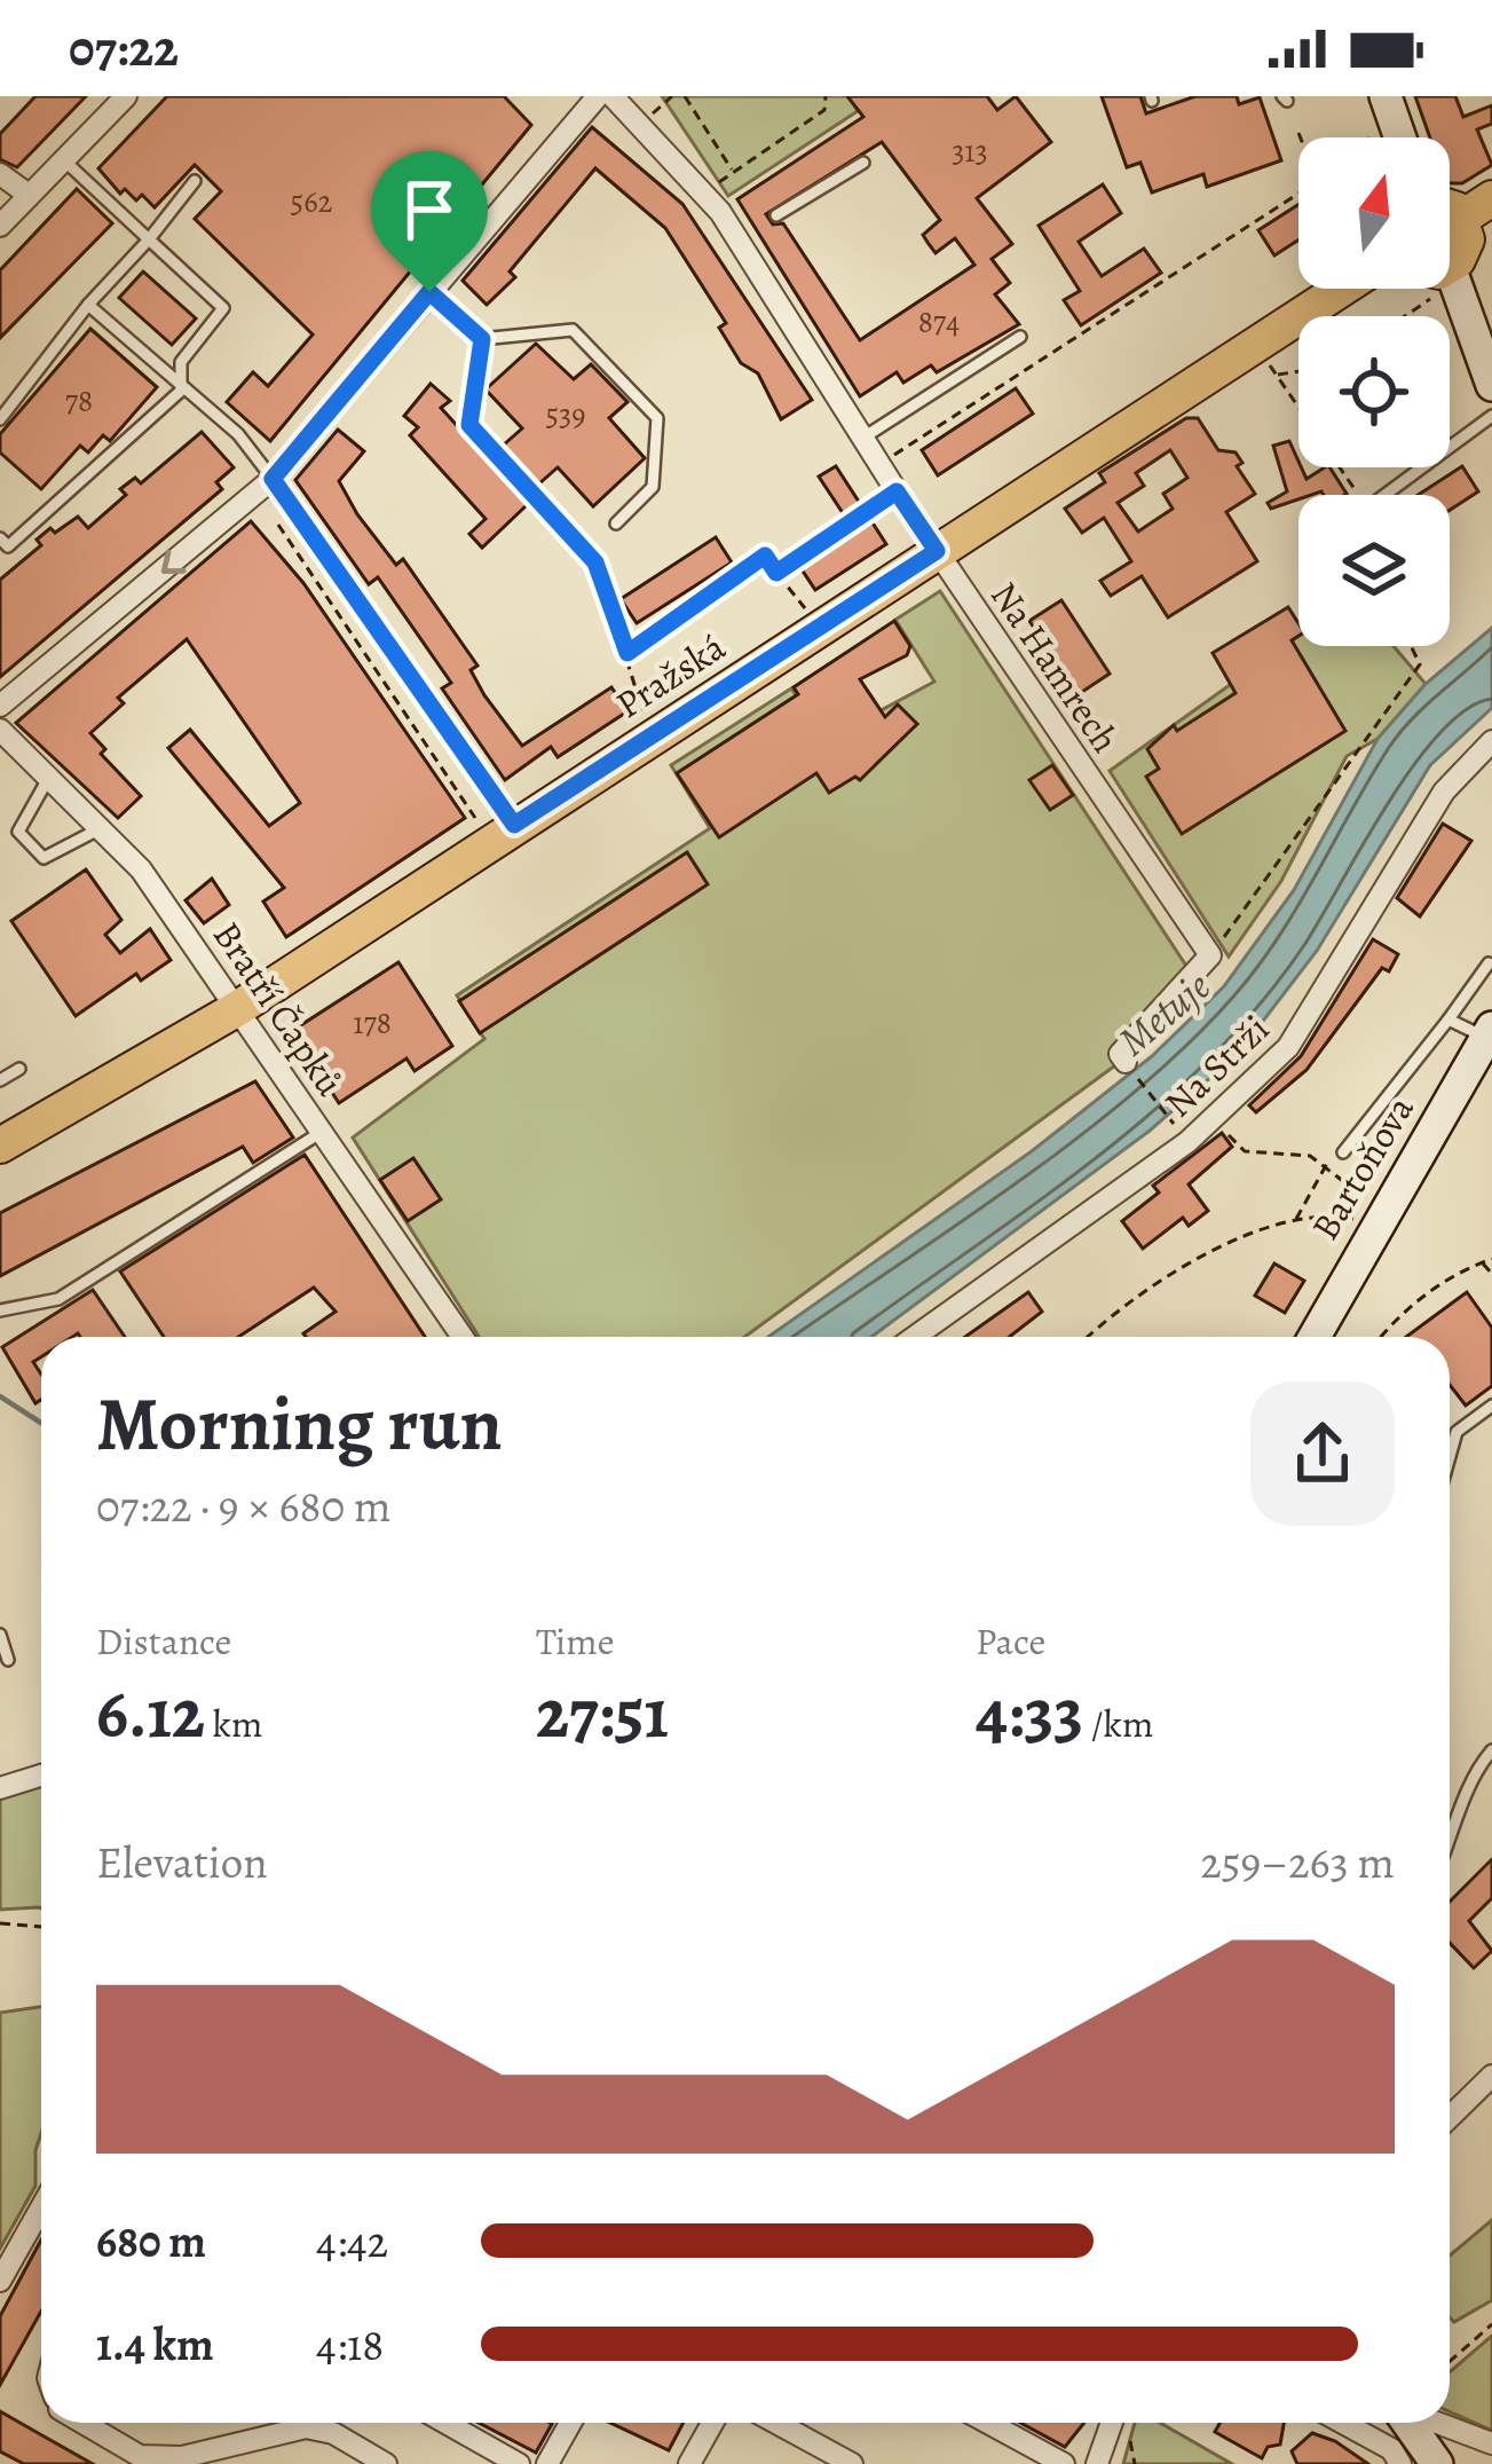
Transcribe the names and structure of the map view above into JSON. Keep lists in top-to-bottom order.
{
  "streets": {
    "main road": ["Pražská"],
    "street": [
      "Na Hamrech",
      "Bratří Čapků",
      "Na Strži",
      "Bartoňova"
    ]
  },
  "crossings": [
    ["Na Hamrech", "Pražská"],
    ["Pražská", "Bratří Čapků"]
  ],
  "water": ["Metuje"],
  "house_numbers": [
    "313",
    "562",
    "874",
    "78",
    "539",
    "178"
  ],
  "north": "top",
  "page": {
    "status": "07:22",
    "heading": ["Morning run", "07:22 · 9 × 680 m"],
    "stats": [
      ["Distance", "6.12 km"],
      ["Time", "27:51"],
      ["Pace", "4:33 /km"]
    ],
    "chart": ["Elevation", "259–263 m"],
    "list": [
      {
        "name": "680 m",
        "note": "4:42"
      },
      {
        "name": "1.4 km",
        "note": "4:18"
      }
    ]
  }
}
